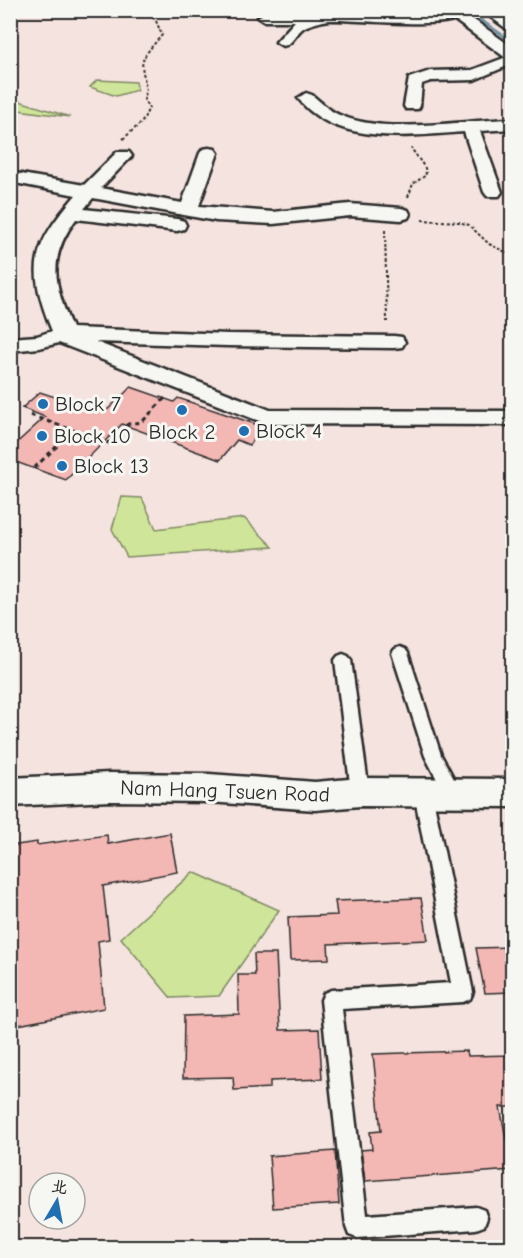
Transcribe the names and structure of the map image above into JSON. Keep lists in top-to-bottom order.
{
  "streets": {
    "street": ["Nam Hang Tsuen Road"]
  },
  "places": [
    "Block 7",
    "Block 2",
    "Block 4",
    "Block 10",
    "Block 13"
  ],
  "north": "top"
}
